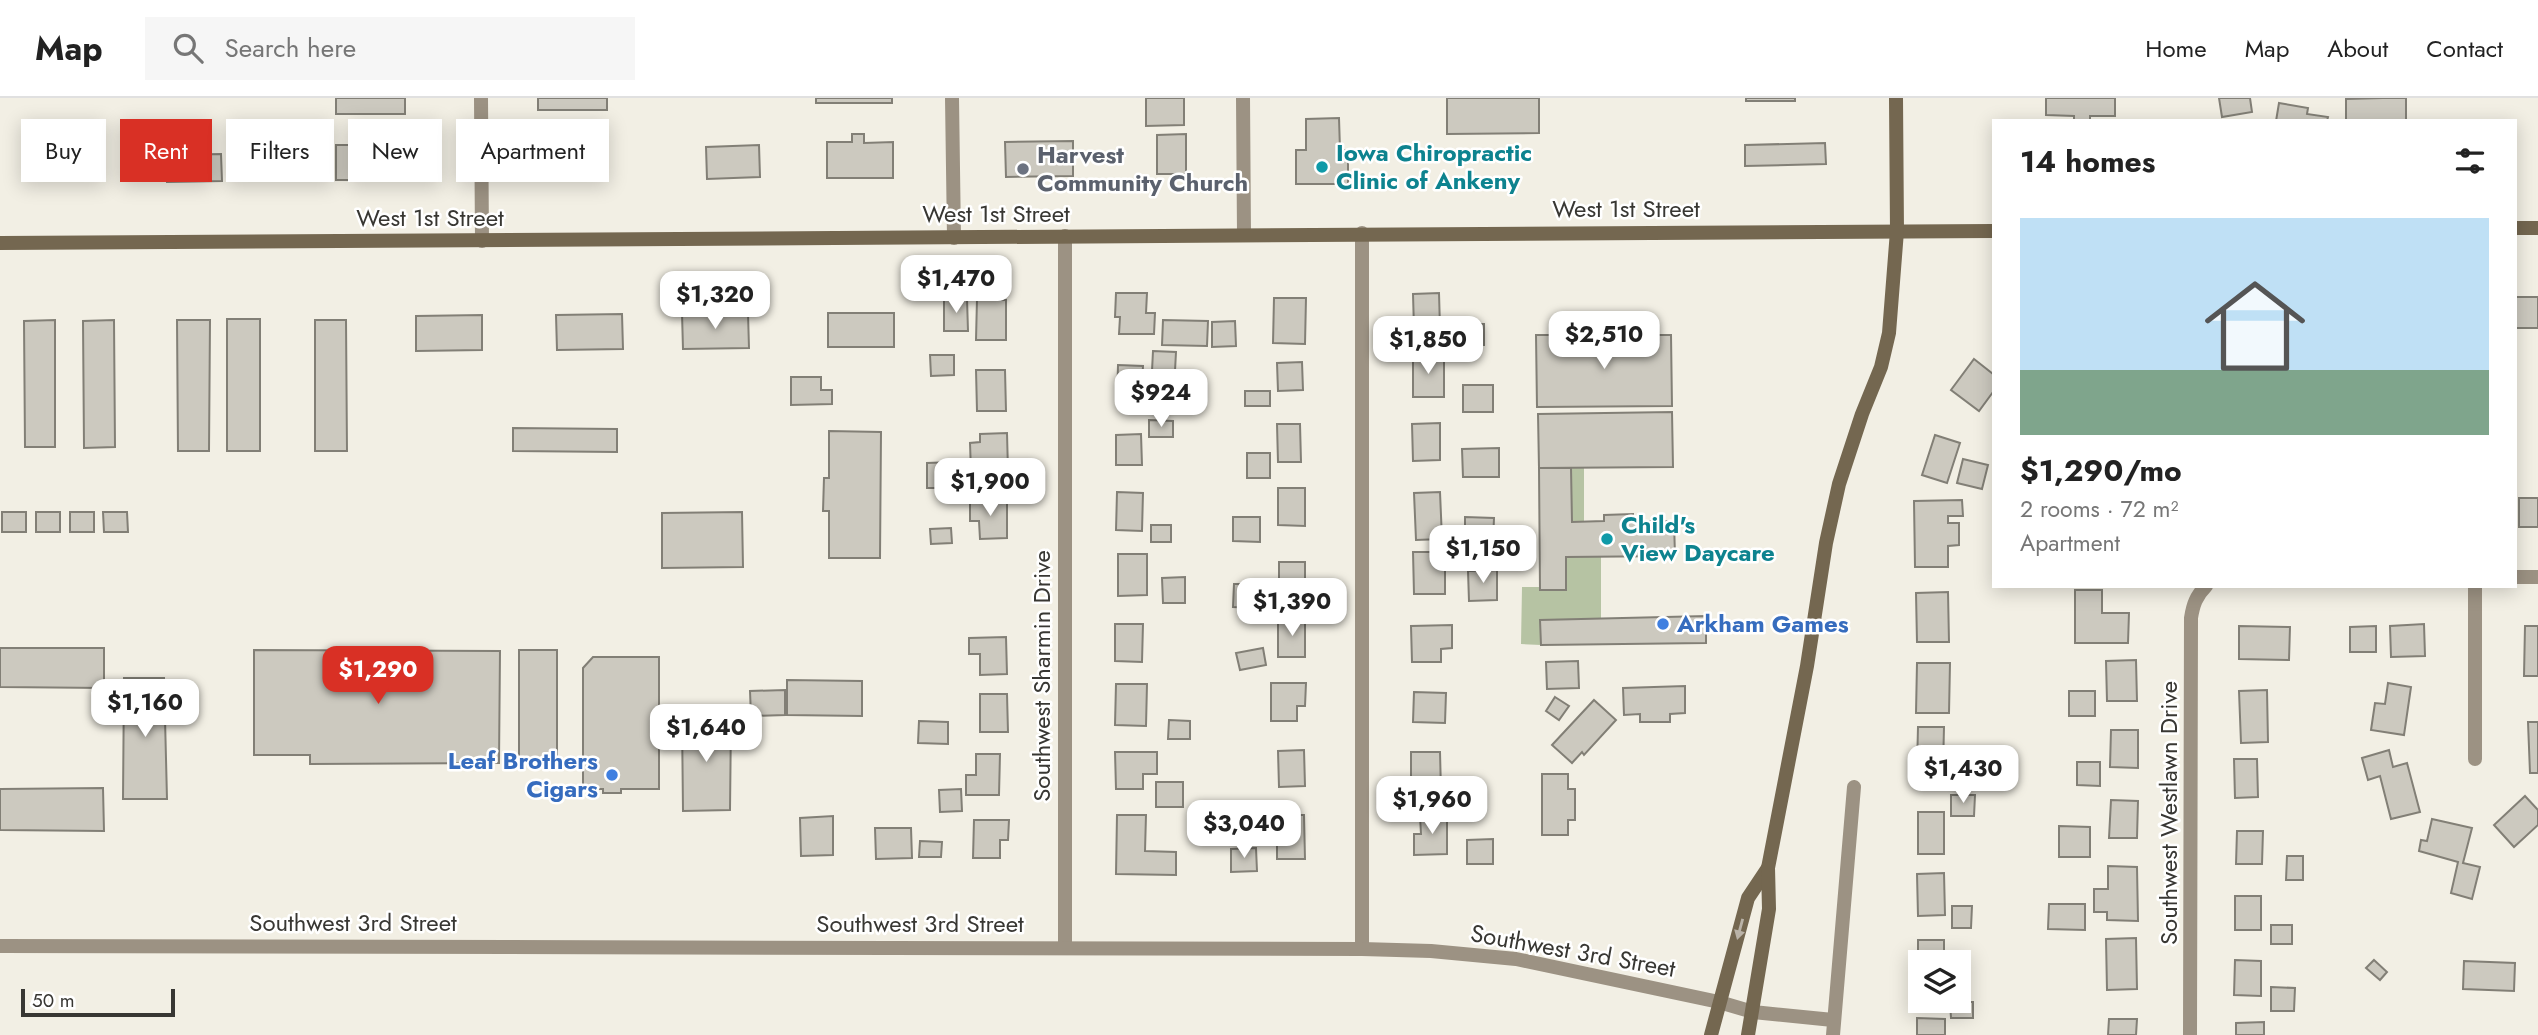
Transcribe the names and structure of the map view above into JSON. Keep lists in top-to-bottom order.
{
  "streets": {
    "main road": ["West 1st Street"],
    "street": ["Southwest Sharmin Drive", "Southwest Westlawn Drive", "Southwest 3rd Street"]
  },
  "crossings": [
    ["West 1st Street", "Southwest Sharmin Drive"],
    ["Southwest Sharmin Drive", "Southwest 3rd Street"]
  ],
  "places": [
    "Iowa Chiropractic Clinic of Ankeny",
    "Harvest Community Church",
    "Child's View Daycare",
    "Arkham Games",
    "Leaf Brothers Cigars"
  ],
  "scale_bar": "50 m",
  "page": {
    "header": "Map",
    "search": "Search here",
    "nav": [
      "Home",
      "Map",
      "About",
      "Contact"
    ],
    "chip": [
      "Buy",
      "Rent",
      "Filters",
      "New",
      "Apartment"
    ],
    "heading": "14 homes",
    "list": [
      {
        "name": "$1,290/mo",
        "note": "2 rooms · 72 m² · Apartment"
      }
    ],
    "price": [
      "$1,470",
      "$1,320",
      "$2,510",
      "$1,850",
      "$924",
      "$1,900",
      "$1,150",
      "$1,390",
      "$1,290",
      "$1,160",
      "$1,640",
      "$1,430",
      "$1,960",
      "$3,040"
    ],
    "scale": "50 m"
  }
}
